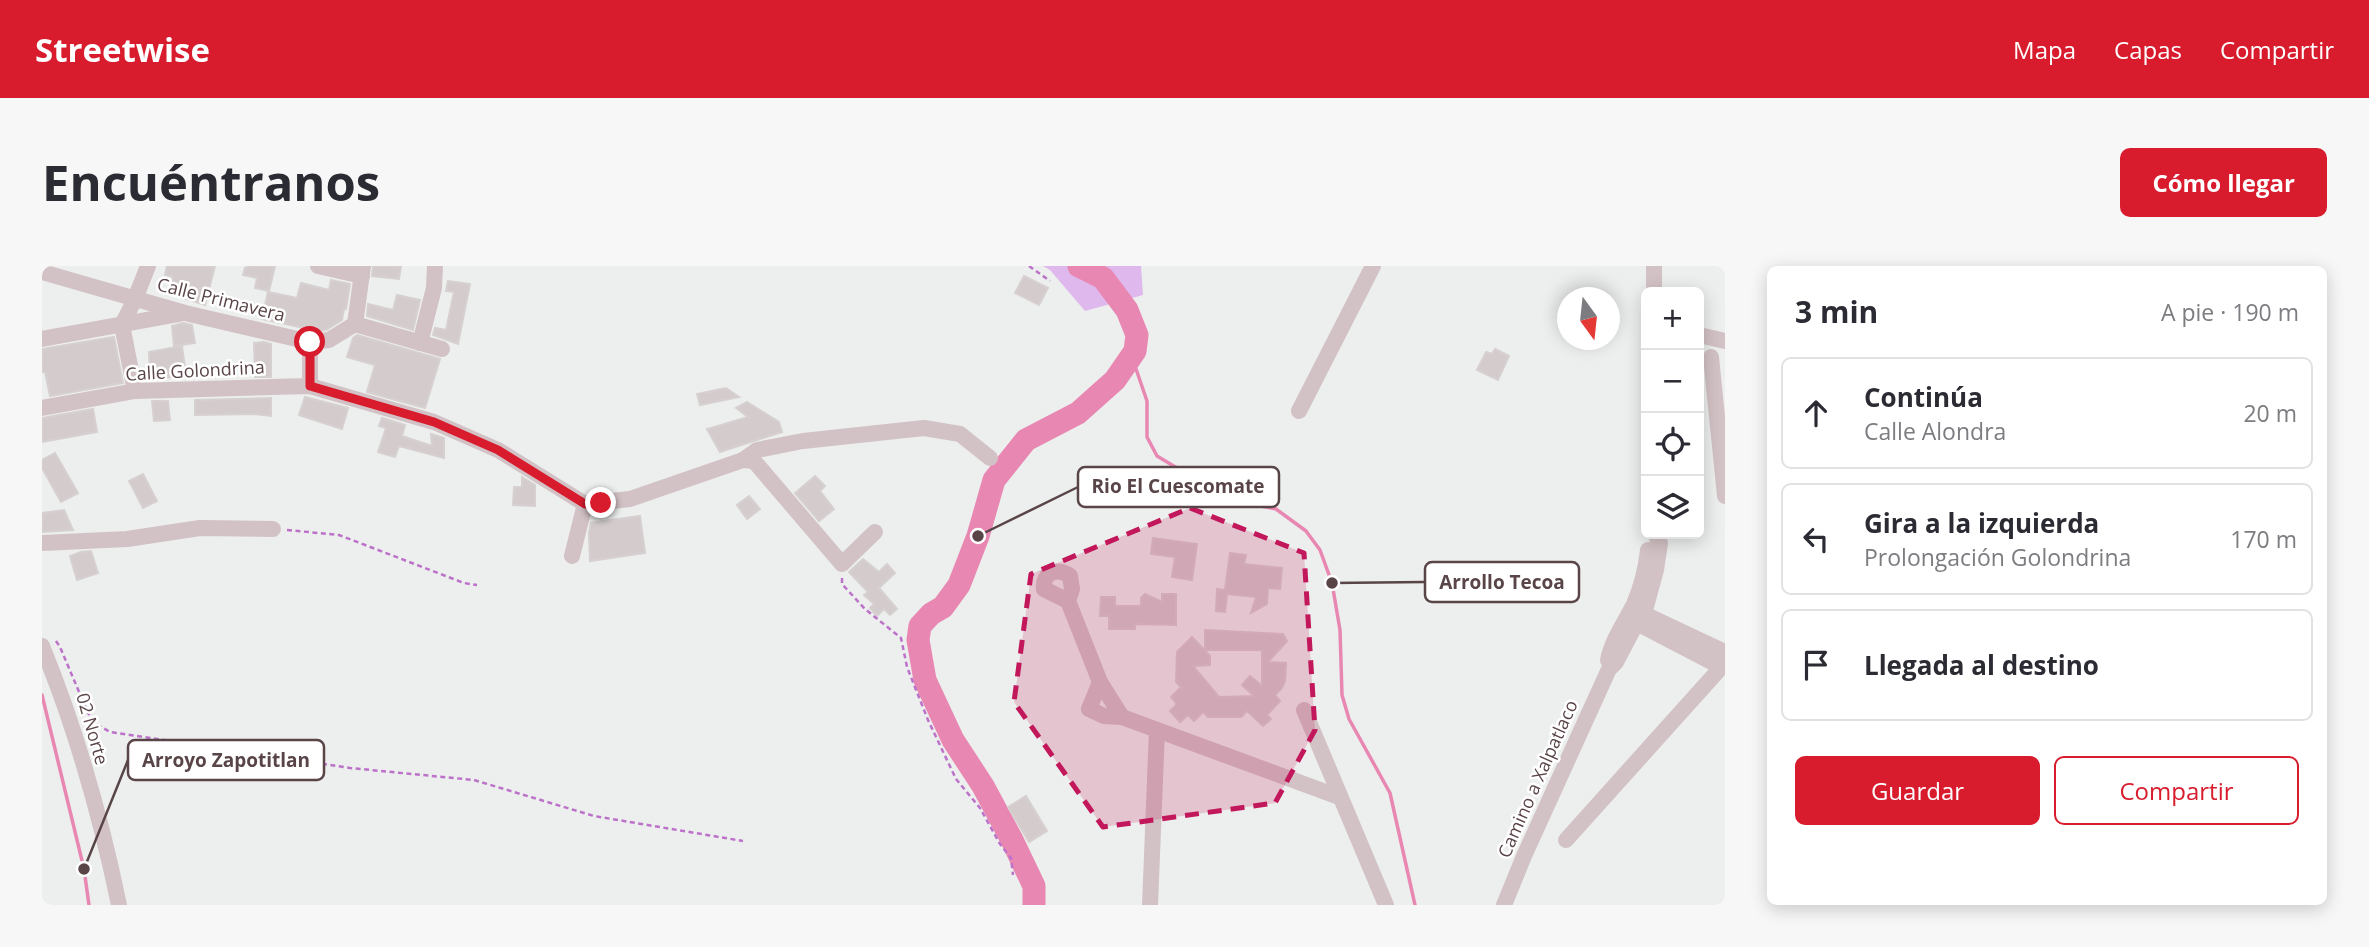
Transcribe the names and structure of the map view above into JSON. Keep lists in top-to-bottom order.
{
  "streets": {
    "street": [
      "Calle Primavera",
      "Calle Golondrina",
      "02 Norte",
      "Camino a Xalpatlaco"
    ]
  },
  "places": ["Rio El Cuescomate", "Arrollo Tecoa", "Arroyo Zapotitlan"],
  "north": "bottom",
  "page": {
    "header": "Streetwise",
    "nav": ["Mapa", "Capas", "Compartir"],
    "buttons": [
      "Cómo llegar",
      ["Guardar", "Compartir"]
    ],
    "title": "Encuéntranos",
    "heading": ["3 min", "A pie · 190 m"],
    "map_buttons": ["+", "−"],
    "list": [
      ["Continúa", "Calle Alondra", "20 m"],
      ["Gira a la izquierda", "Prolongación Golondrina", "170 m"],
      "Llegada al destino"
    ]
  }
}
